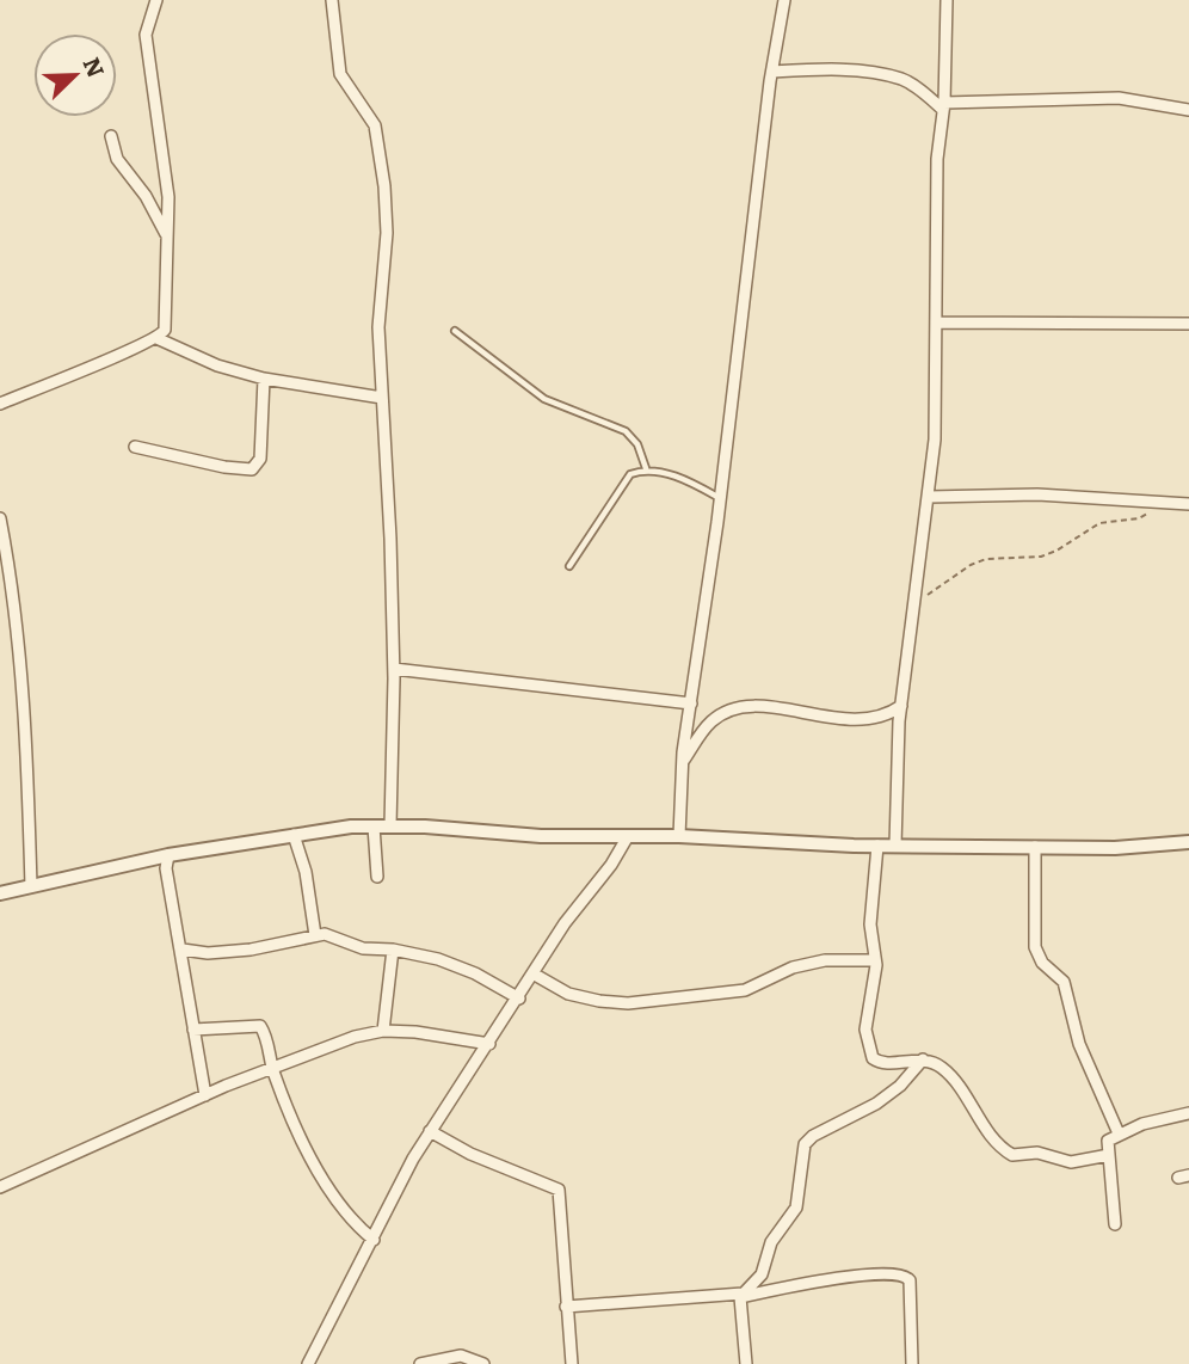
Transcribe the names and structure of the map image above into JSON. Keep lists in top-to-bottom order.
{
  "north": "top right"
}
